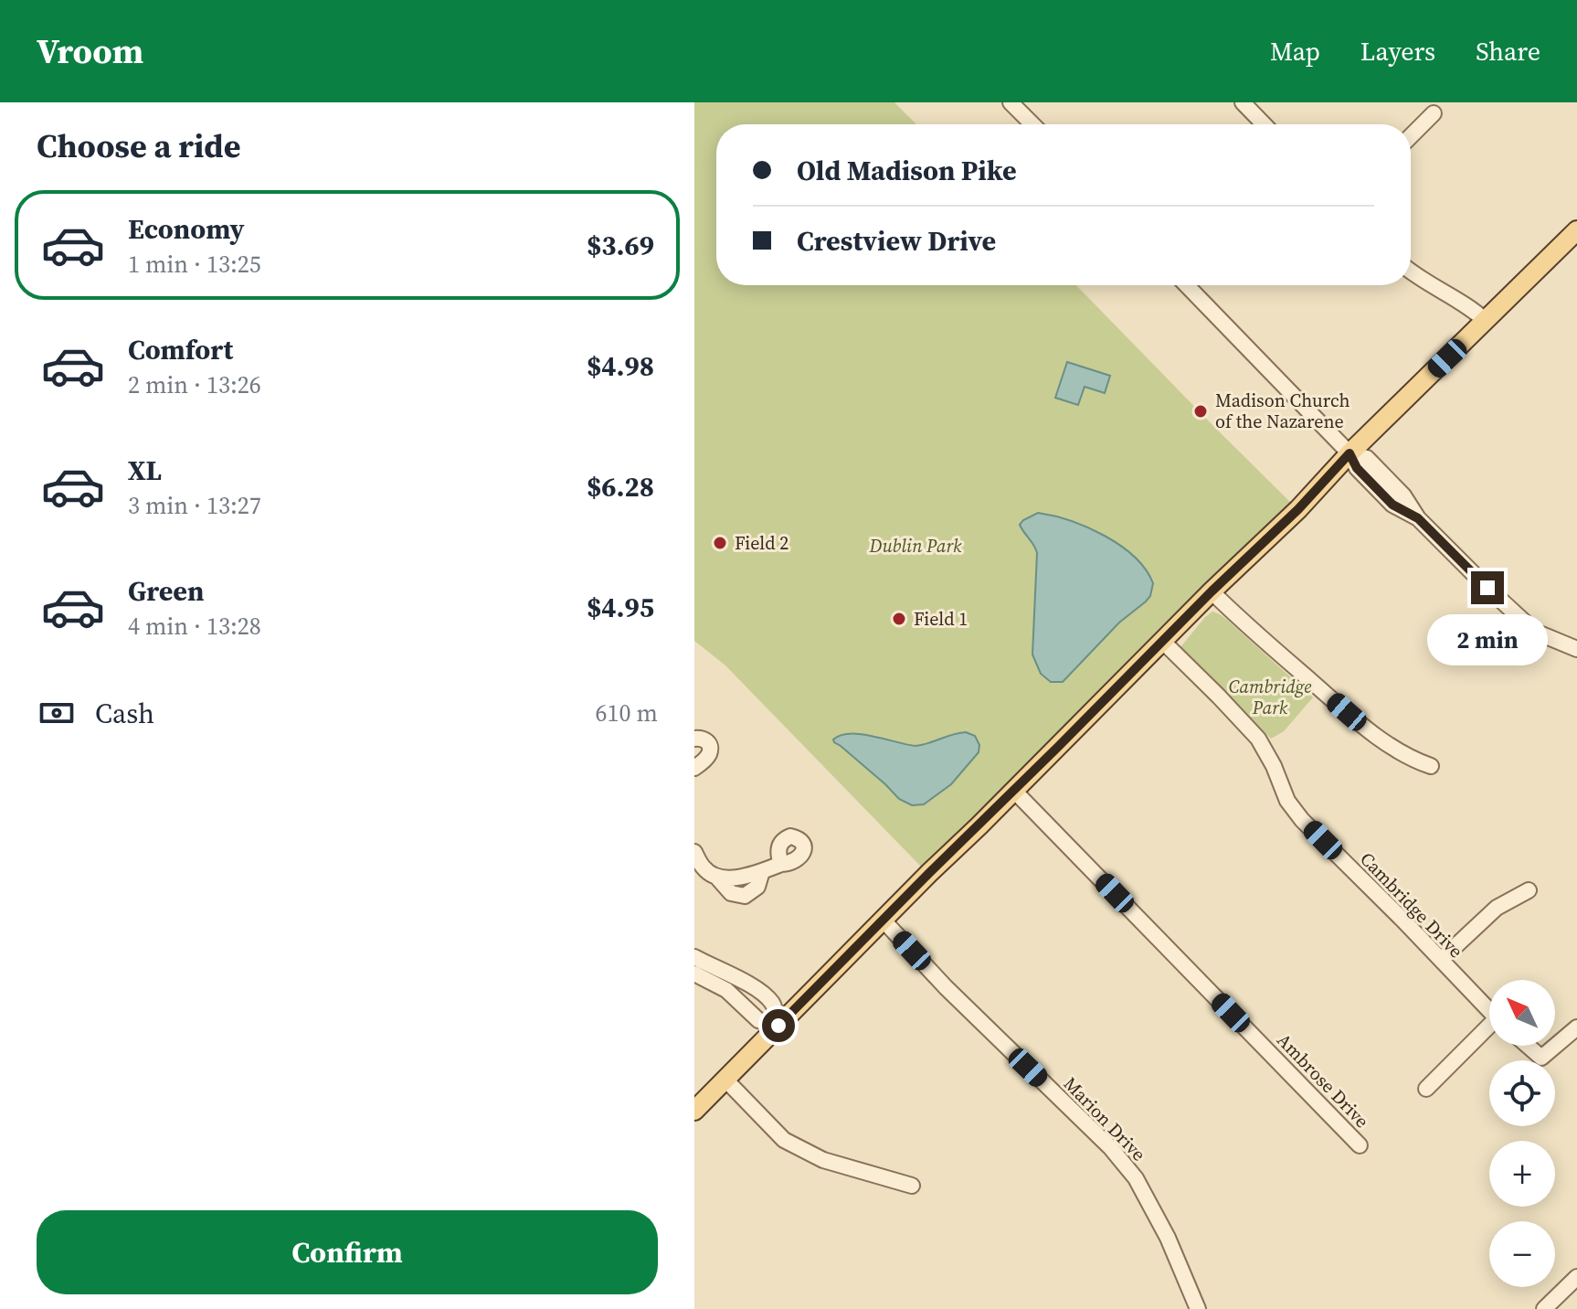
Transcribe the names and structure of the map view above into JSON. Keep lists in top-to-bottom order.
{
  "streets": {
    "street": ["Cambridge Drive", "Ambrose Drive", "Marion Drive"]
  },
  "parks": ["Dublin Park", "Cambridge Park"],
  "places": ["Madison Church of the Nazarene", "Field 2", "Field 1"],
  "north": "top left",
  "page": {
    "header": "Vroom",
    "nav": ["Map", "Layers", "Share"],
    "heading": "Choose a ride",
    "banner": ["Old Madison Pike", "Crestview Drive"],
    "list": [
      {
        "name": "Economy",
        "note": "1 min · 13:25",
        "value": "$3.69"
      },
      {
        "name": "Comfort",
        "note": "2 min · 13:26",
        "value": "$4.98"
      },
      {
        "name": "XL",
        "note": "3 min · 13:27",
        "value": "$6.28"
      },
      {
        "name": "Green",
        "note": "4 min · 13:28",
        "value": "$4.95"
      }
    ],
    "bubble": "2 min",
    "pay": ["Cash", "610 m"],
    "map_buttons": ["+", "−"],
    "buttons": "Confirm"
  }
}
